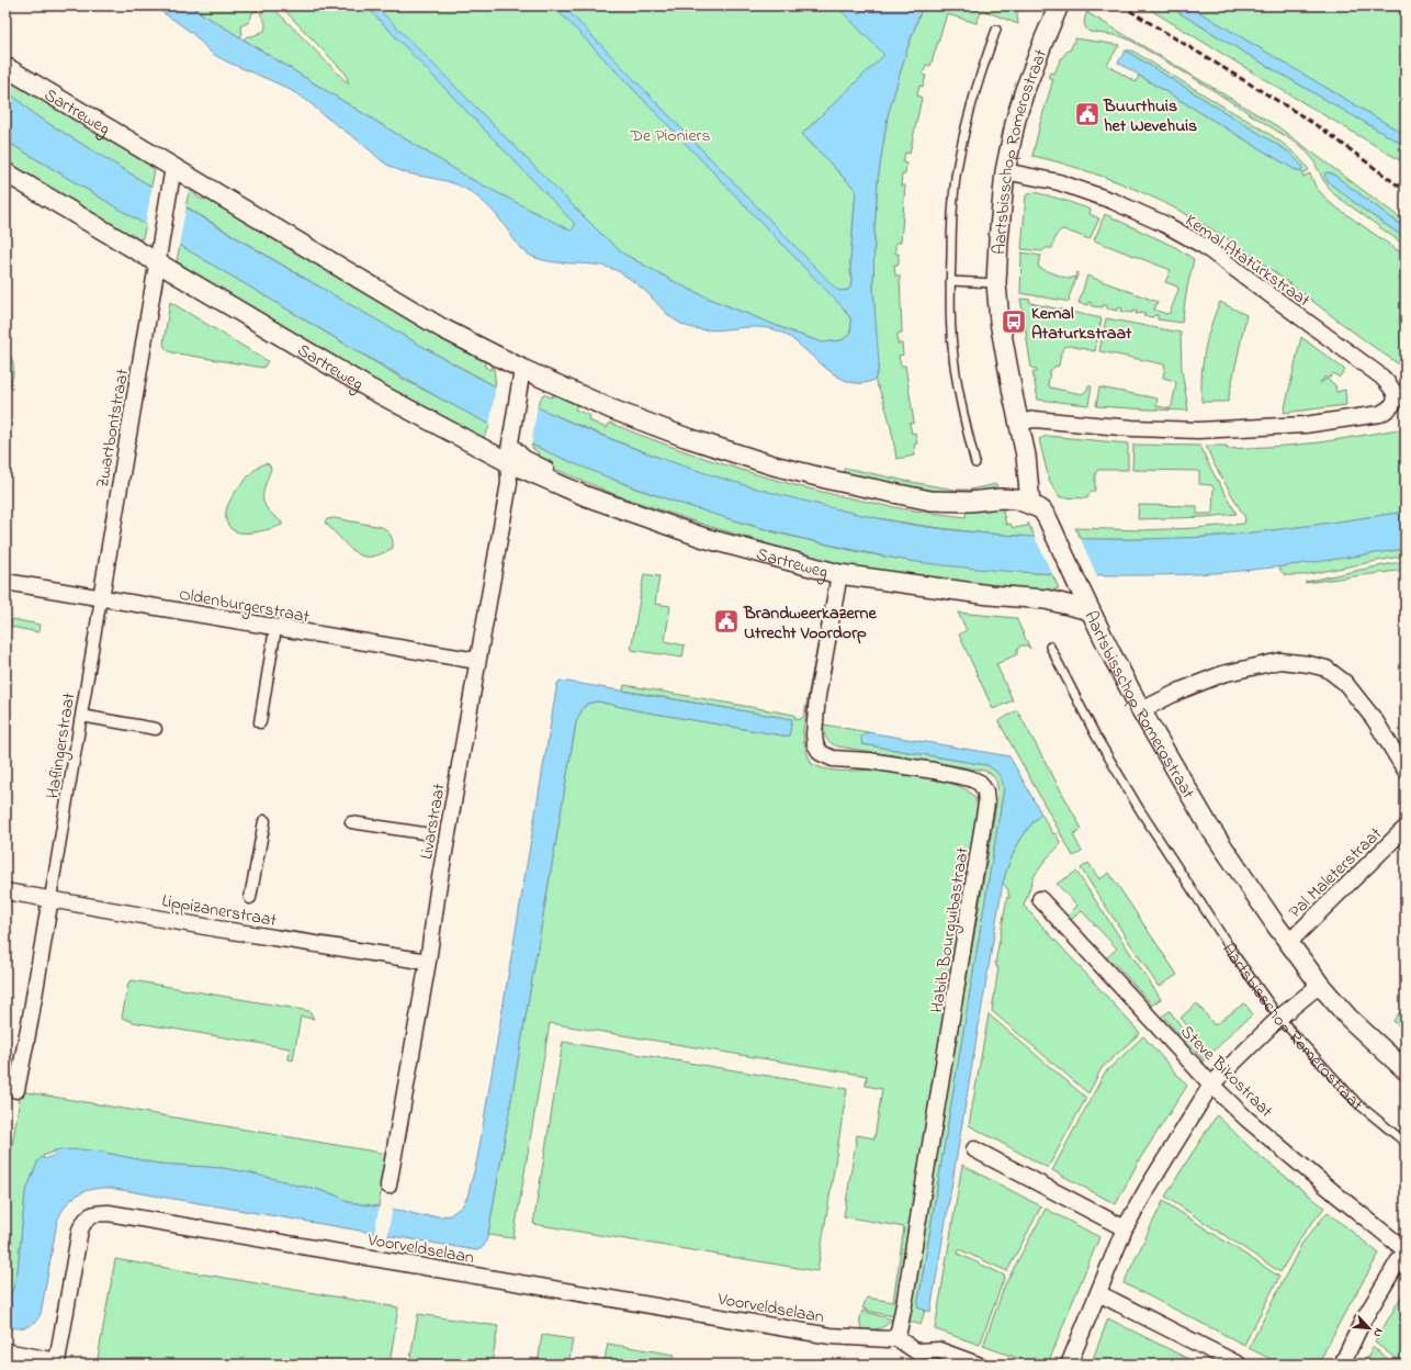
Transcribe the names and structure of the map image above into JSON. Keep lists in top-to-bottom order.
{
  "streets": {
    "street": [
      "Sartreweg",
      "Aartsbisschop Romerostraat",
      "Kemal Atatürkstraat",
      "Zwartbontstraat",
      "Oldenburgerstraat",
      "Haflingerstraat",
      "Livarstraat",
      "Pal Maleterstraat",
      "Lippizanerstraat",
      "Habib Bourguibastraat",
      "Steve Bikostraat",
      "Voorveldselaan"
    ]
  },
  "crossings": [
    ["Sartreweg", "Aartsbisschop Romerostraat"],
    ["Sartreweg", "Zwartbontstraat"],
    ["Sartreweg", "Livarstraat"],
    ["Sartreweg", "Habib Bourguibastraat"],
    ["Aartsbisschop Romerostraat", "Kemal Atatürkstraat"],
    ["Aartsbisschop Romerostraat", "Pal Maleterstraat"],
    ["Zwartbontstraat", "Oldenburgerstraat"],
    ["Zwartbontstraat", "Haflingerstraat"],
    ["Oldenburgerstraat", "Haflingerstraat"],
    ["Oldenburgerstraat", "Livarstraat"],
    ["Haflingerstraat", "Lippizanerstraat"],
    ["Livarstraat", "Lippizanerstraat"],
    ["Habib Bourguibastraat", "Voorveldselaan"]
  ],
  "parks": ["De Pioniers"],
  "places": {
    "public building": ["Buurthuis het Wevehuis", "Brandweerkazerne Utrecht Voordorp"],
    "bus stop": ["Kemal Ataturkstraat"]
  },
  "north": "bottom right"
}
